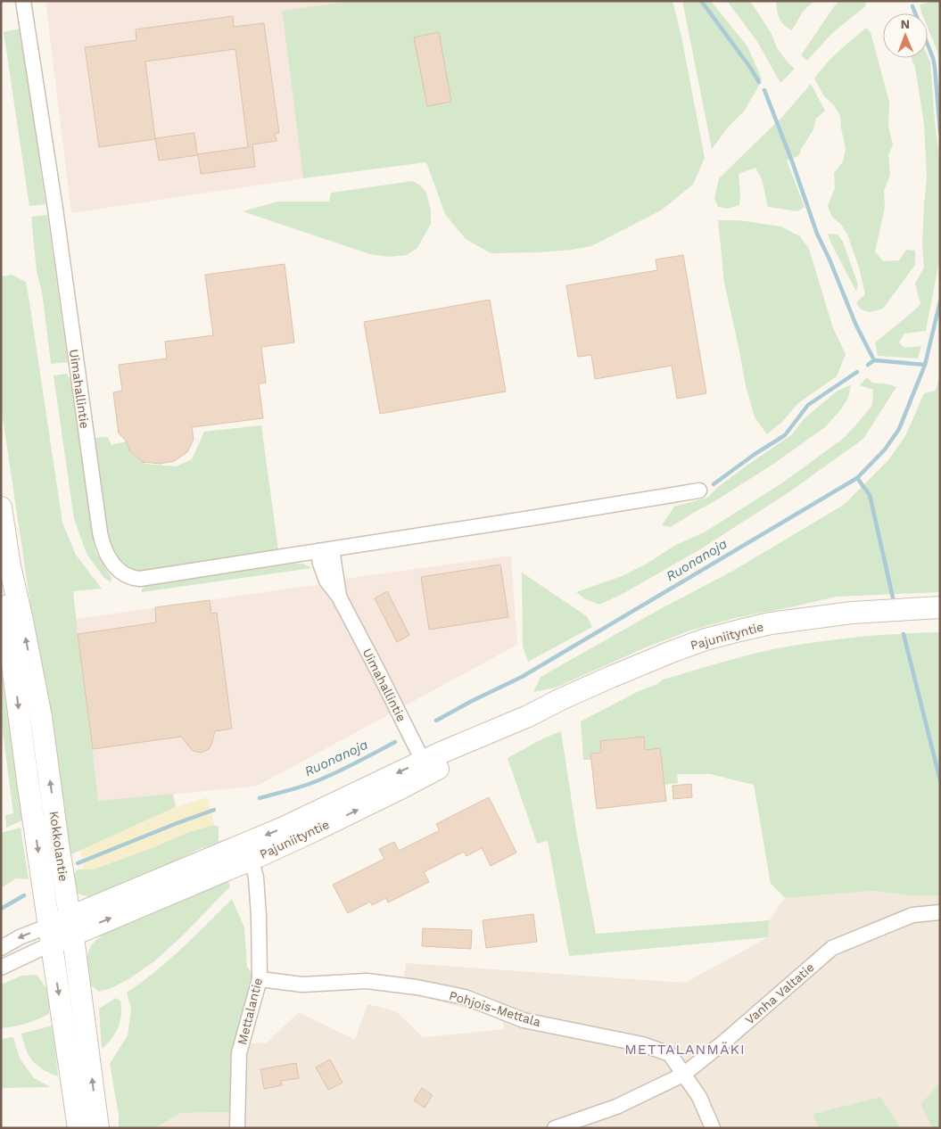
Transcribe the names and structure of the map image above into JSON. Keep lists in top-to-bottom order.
{
  "streets": {
    "main road": ["Pajuniityntie", "Kokkolantie"],
    "street": [
      "Uimahallintie",
      "Vanha Valtatie",
      "Pohjois-Mettala",
      "Mettalantie"
    ]
  },
  "crossings": [
    ["Uimahallintie", "Pajuniityntie"],
    ["Pajuniityntie", "Kokkolantie"],
    ["Pajuniityntie", "Mettalantie"],
    ["Vanha Valtatie", "Pohjois-Mettala"],
    ["Pohjois-Mettala", "Mettalantie"]
  ],
  "districts": ["METTALANMÄKI"],
  "water": ["Ruonanoja"],
  "north": "top"
}
